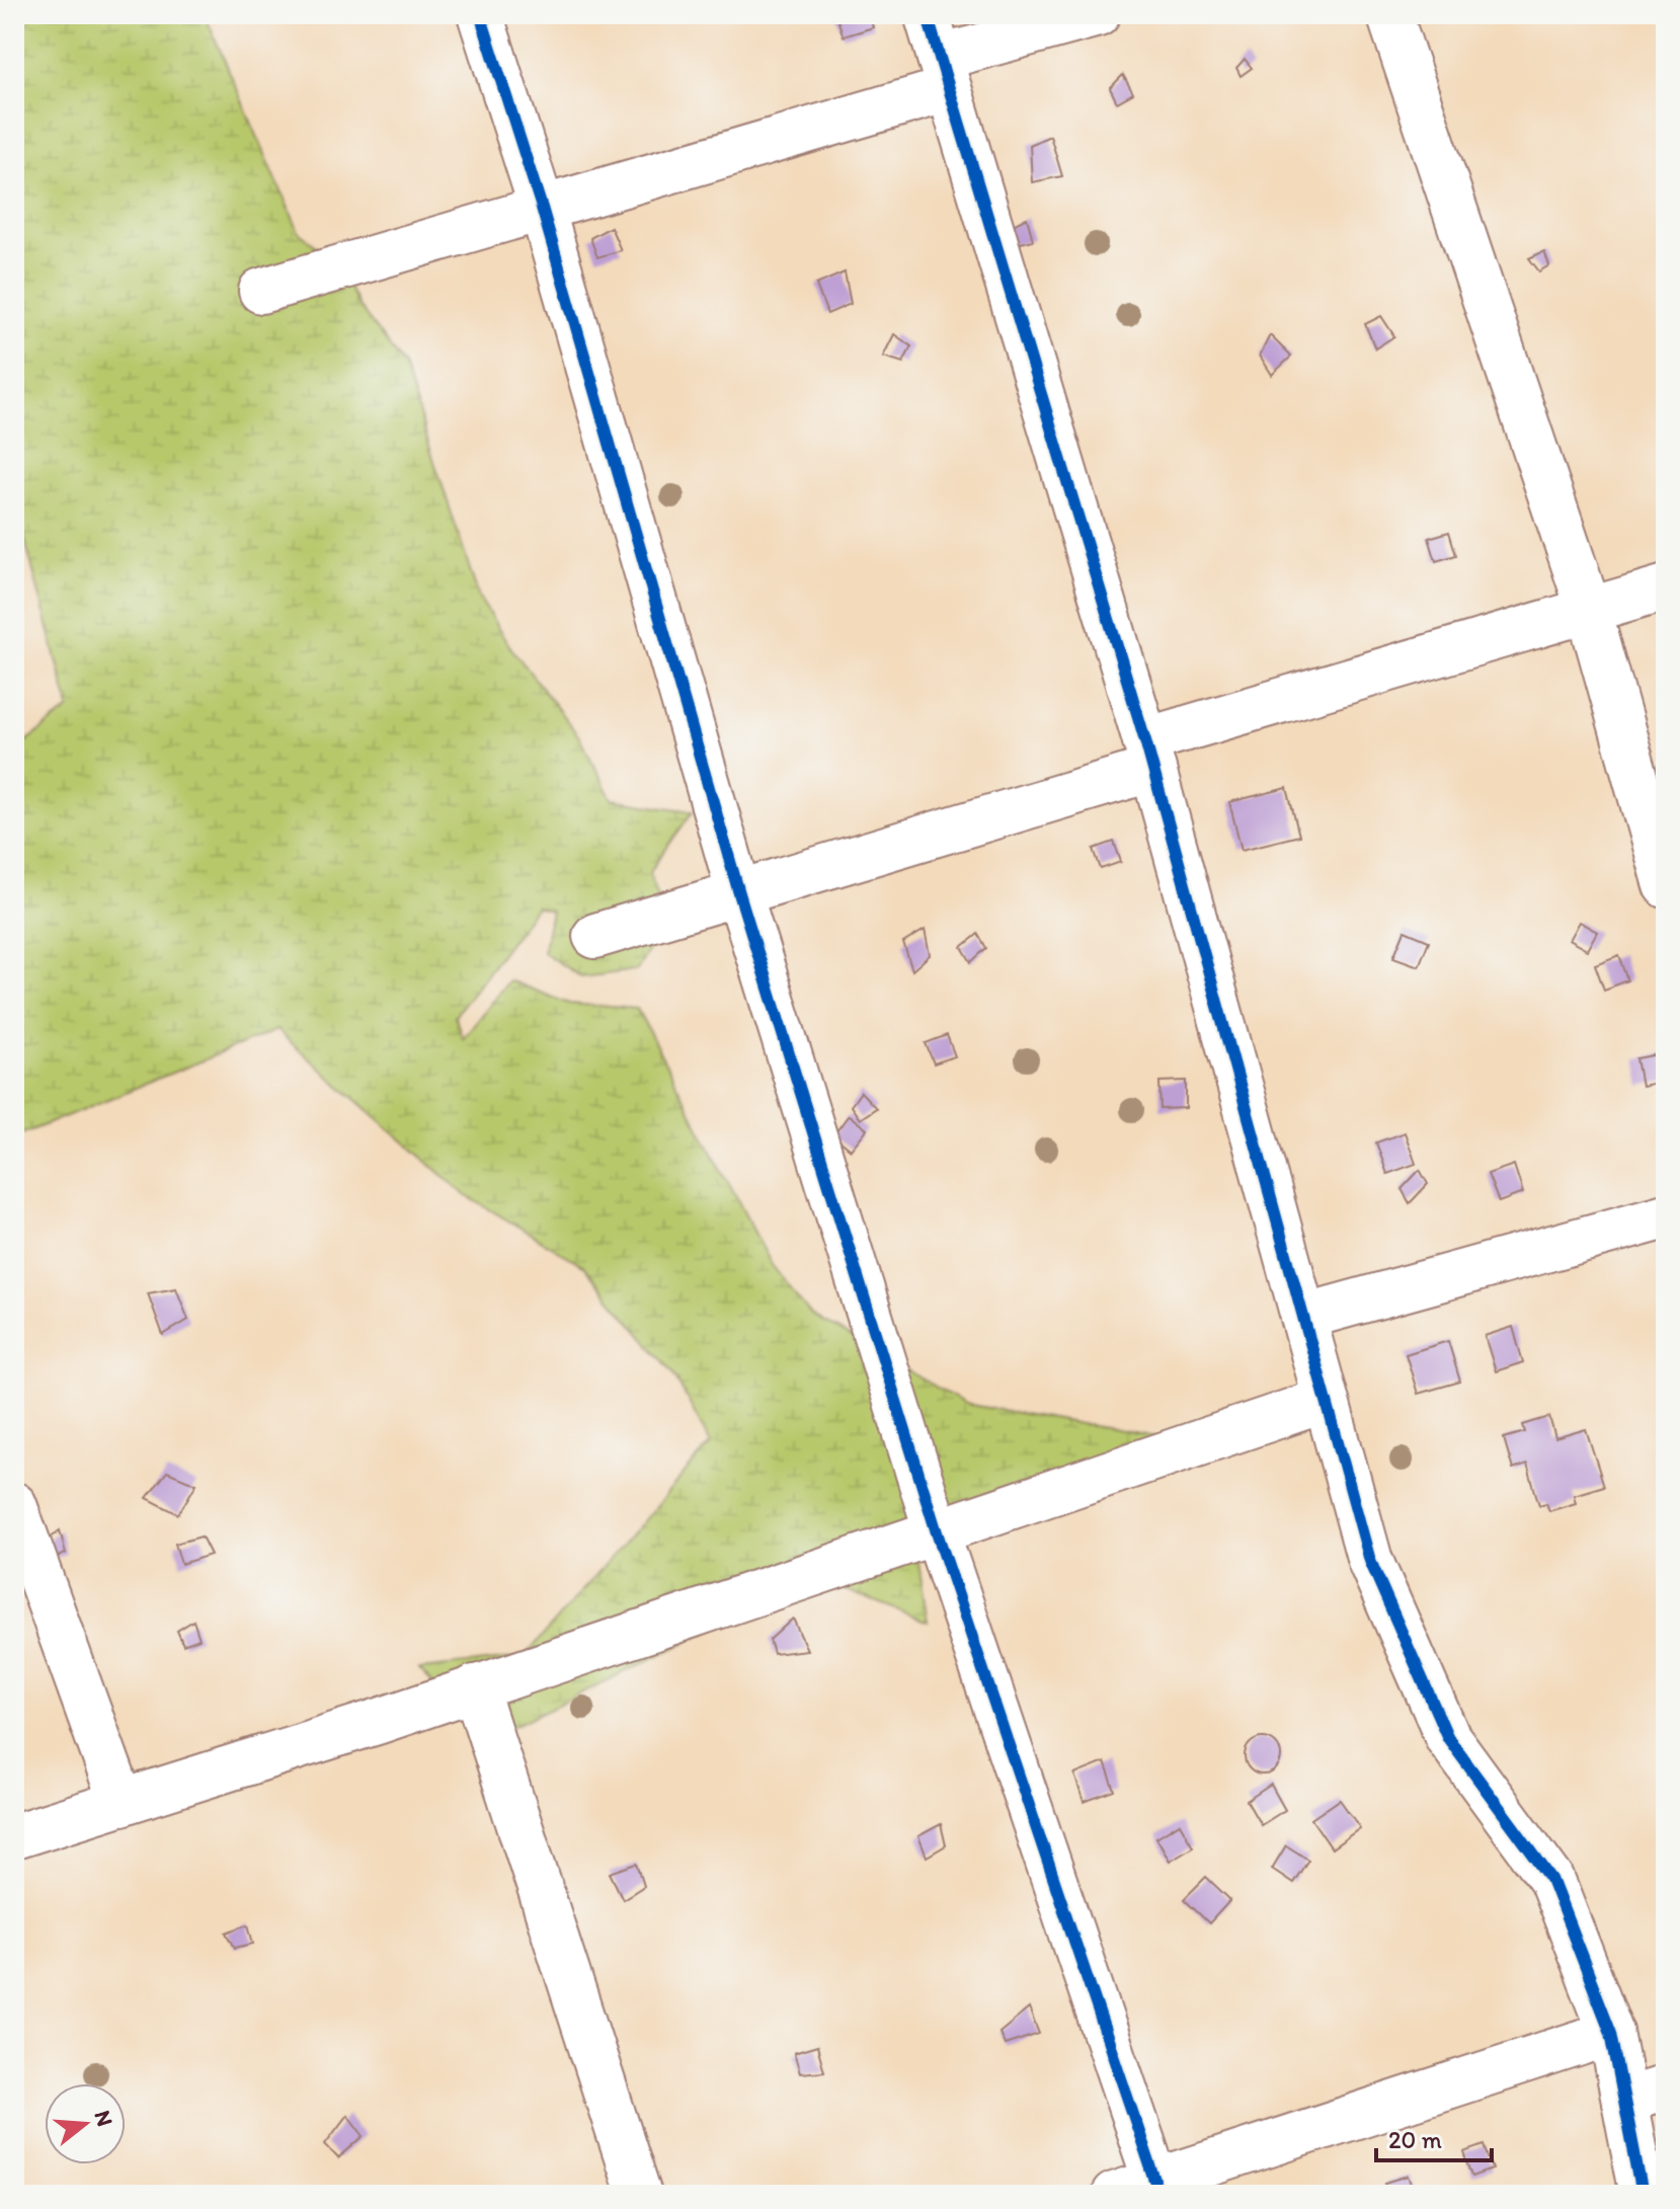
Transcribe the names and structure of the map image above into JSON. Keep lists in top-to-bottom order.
{
  "scale_bar": "20 m",
  "north": "right"
}
